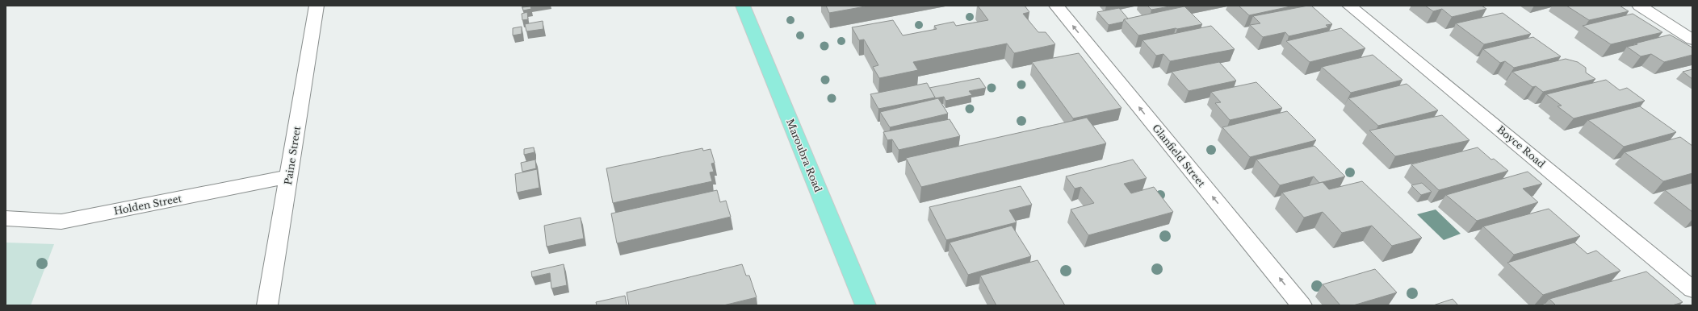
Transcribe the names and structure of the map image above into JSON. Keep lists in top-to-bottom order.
{
  "streets": {
    "main road": ["Maroubra Road"],
    "street": [
      "Boyce Road",
      "Paine Street",
      "Glanfield Street",
      "Holden Street"
    ]
  },
  "crossings": [
    ["Paine Street", "Holden Street"]
  ],
  "one_way": ["Glanfield Street"]
}
